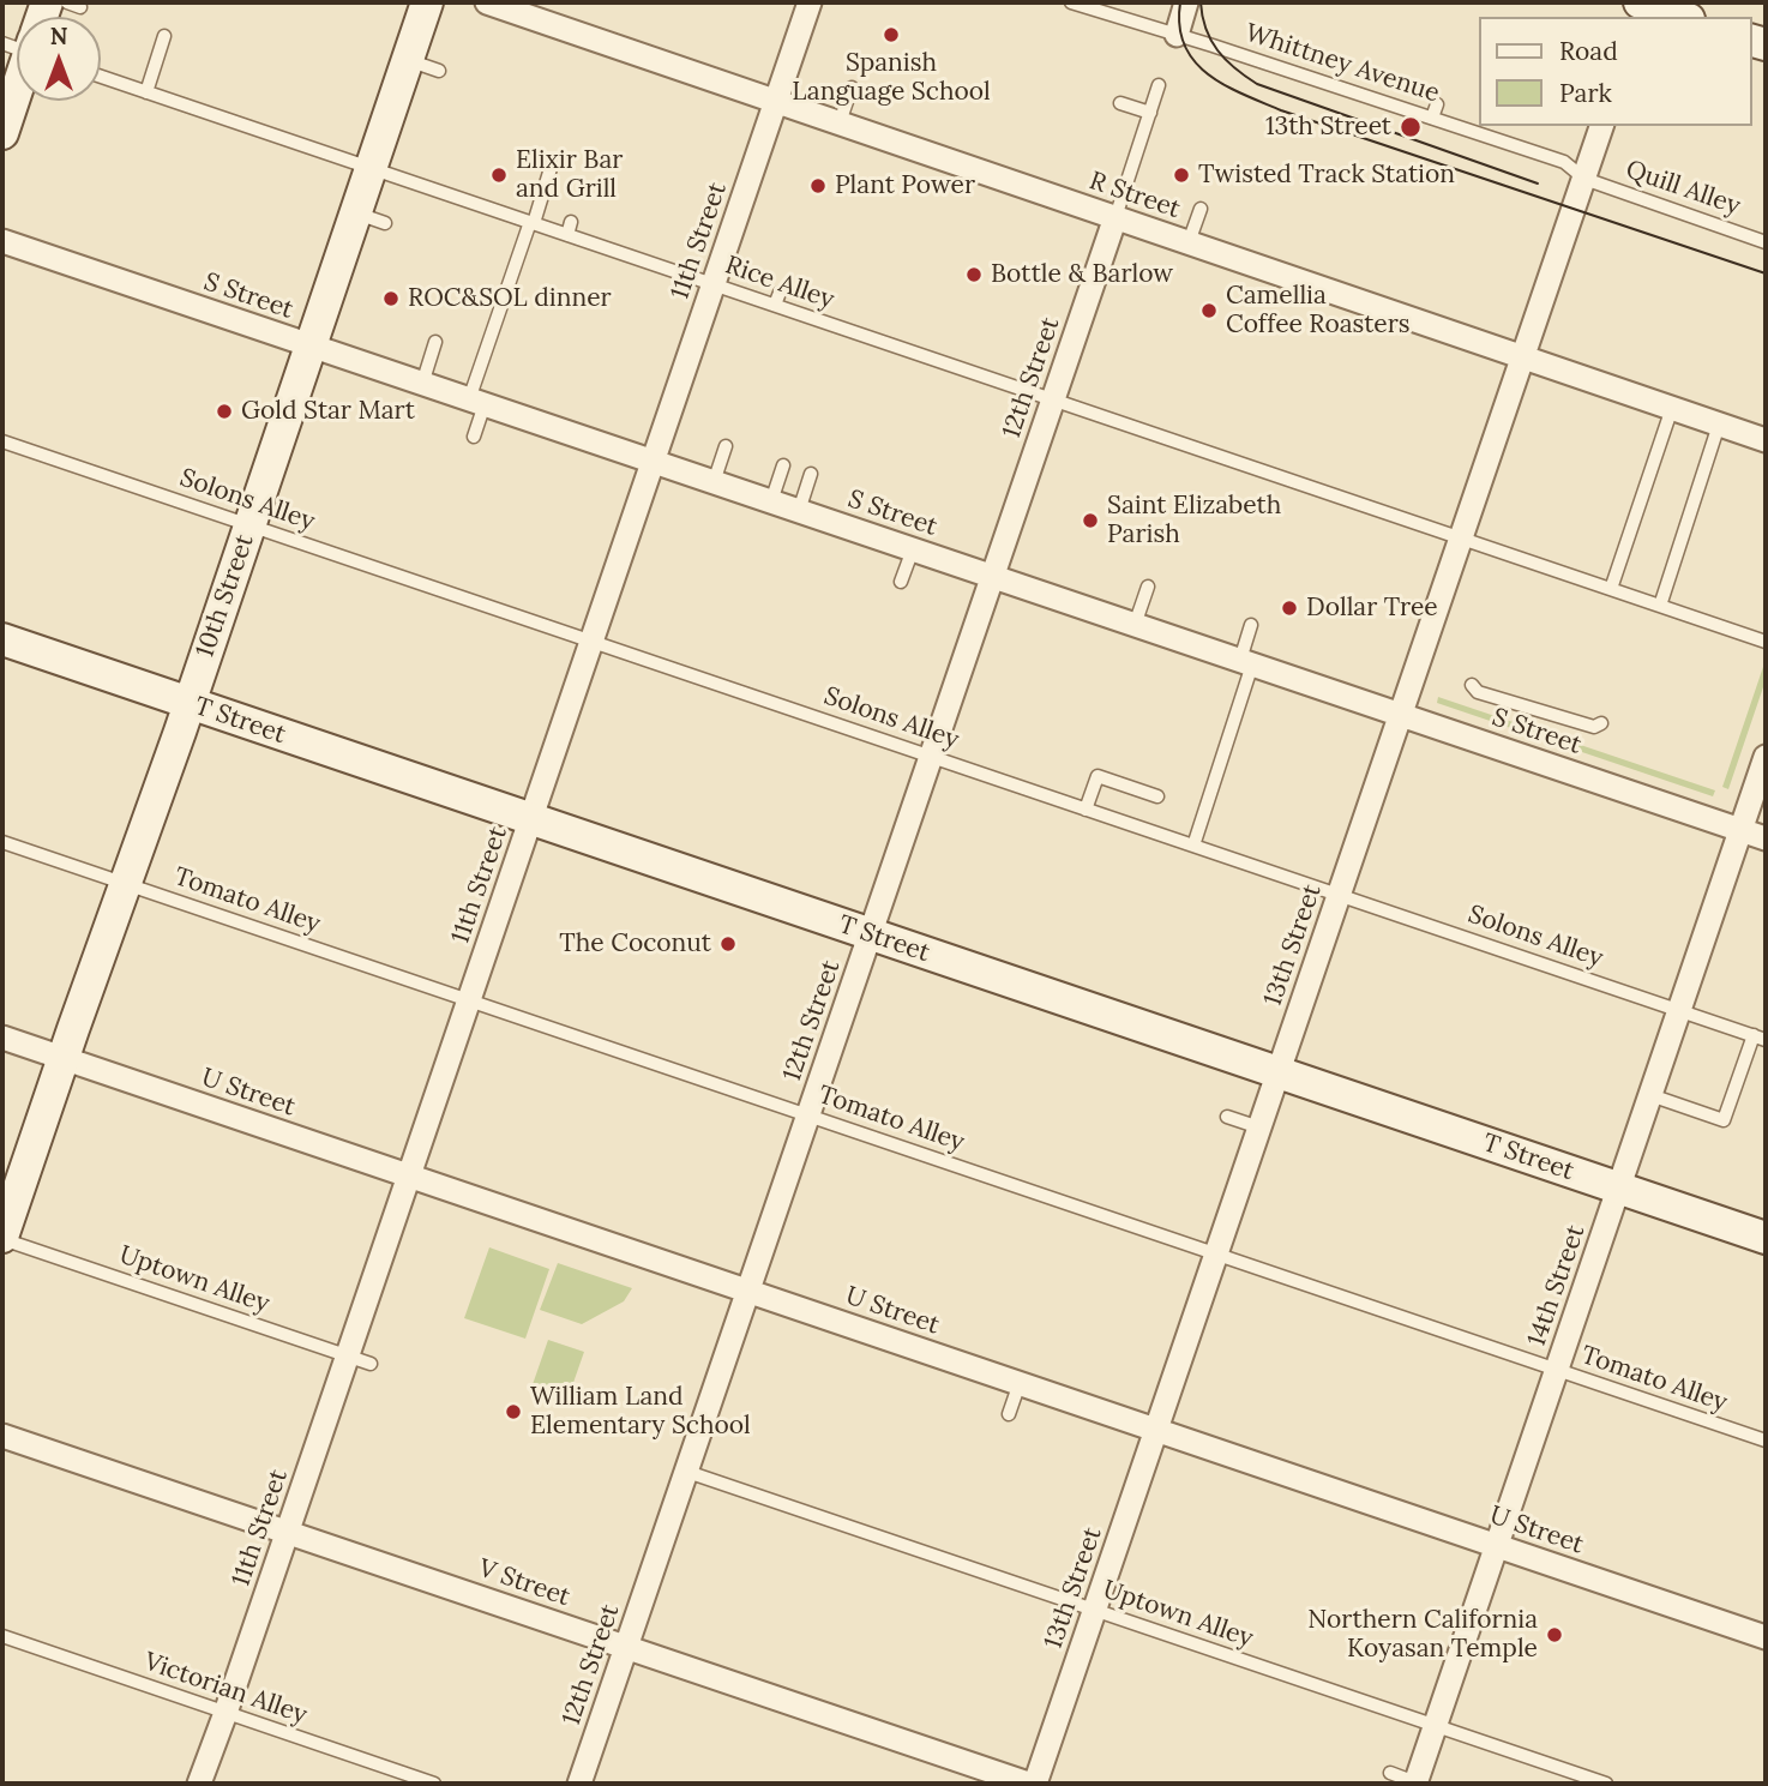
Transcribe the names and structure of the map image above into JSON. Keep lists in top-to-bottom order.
{
  "streets": {
    "street": [
      "R Street",
      "11th Street",
      "S Street",
      "12th Street",
      "10th Street",
      "T Street",
      "13th Street",
      "U Street",
      "14th Street",
      "V Street"
    ],
    "lane": [
      "Whittney Avenue",
      "Quill Alley",
      "Rice Alley",
      "Solons Alley",
      "Tomato Alley",
      "Uptown Alley",
      "Victorian Alley"
    ]
  },
  "crossings": [
    ["Whittney Avenue", "Quill Alley"],
    ["Whittney Avenue", "13th Street"],
    ["Quill Alley", "13th Street"],
    ["R Street", "11th Street"],
    ["R Street", "12th Street"],
    ["R Street", "13th Street"],
    ["11th Street", "Rice Alley"],
    ["11th Street", "S Street"],
    ["11th Street", "Solons Alley"],
    ["11th Street", "T Street"],
    ["11th Street", "Tomato Alley"],
    ["11th Street", "U Street"],
    ["11th Street", "Uptown Alley"],
    ["11th Street", "V Street"],
    ["11th Street", "Victorian Alley"],
    ["Rice Alley", "12th Street"],
    ["Rice Alley", "10th Street"],
    ["Rice Alley", "13th Street"],
    ["S Street", "12th Street"],
    ["S Street", "10th Street"],
    ["S Street", "13th Street"],
    ["S Street", "14th Street"],
    ["12th Street", "Solons Alley"],
    ["12th Street", "T Street"],
    ["12th Street", "Tomato Alley"],
    ["12th Street", "U Street"],
    ["12th Street", "Uptown Alley"],
    ["12th Street", "V Street"],
    ["Solons Alley", "10th Street"],
    ["Solons Alley", "13th Street"],
    ["Solons Alley", "14th Street"],
    ["10th Street", "T Street"],
    ["10th Street", "Tomato Alley"],
    ["10th Street", "U Street"],
    ["10th Street", "Uptown Alley"],
    ["T Street", "13th Street"],
    ["T Street", "14th Street"],
    ["Tomato Alley", "13th Street"],
    ["Tomato Alley", "14th Street"],
    ["13th Street", "U Street"],
    ["13th Street", "Uptown Alley"],
    ["U Street", "14th Street"],
    ["Uptown Alley", "14th Street"]
  ],
  "places": [
    "Spanish Language School",
    "13th Street",
    "Elixir Bar and Grill",
    "Twisted Track Station",
    "Plant Power",
    "Bottle & Barlow",
    "ROC&SOL dinner",
    "Camellia Coffee Roasters",
    "Gold Star Mart",
    "Saint Elizabeth Parish",
    "Dollar Tree",
    "The Coconut",
    "William Land Elementary School",
    "Northern California Koyasan Temple"
  ],
  "legend": ["Road", "Park"],
  "north": "top"
}
